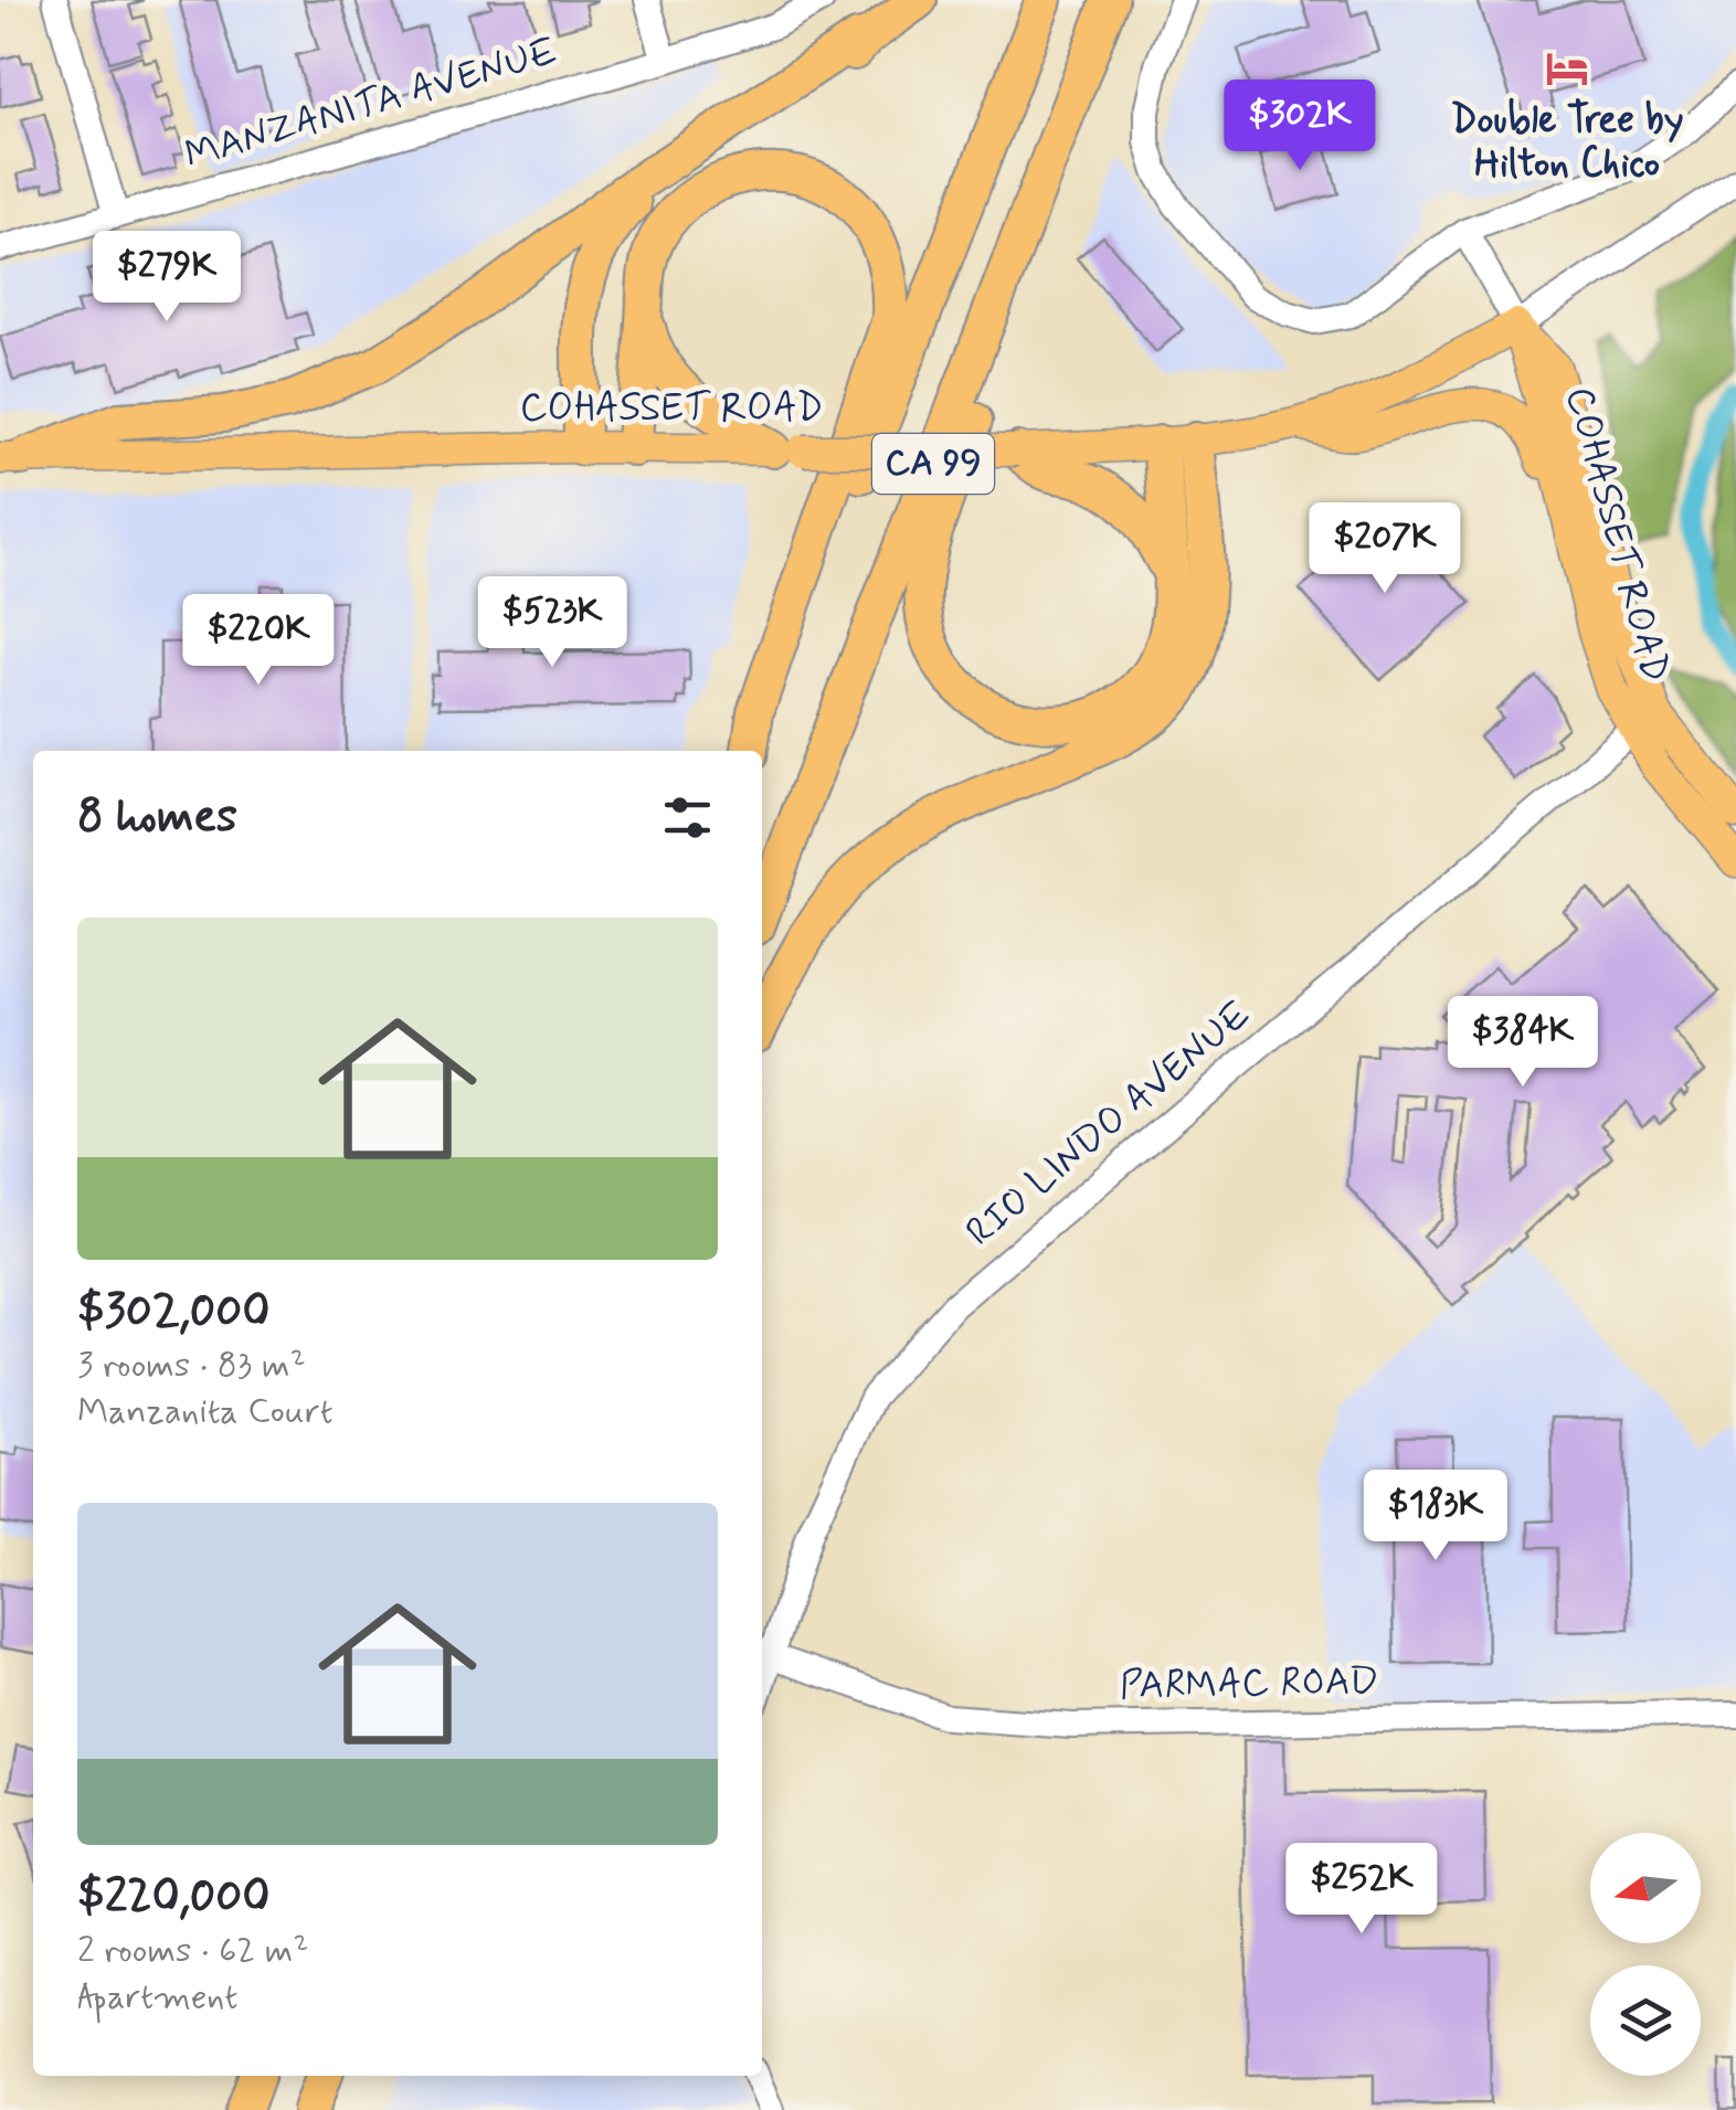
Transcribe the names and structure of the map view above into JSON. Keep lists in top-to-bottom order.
{
  "streets": {
    "highway": ["CA 99"],
    "main road": ["COHASSET ROAD"],
    "street": ["MANZANITA AVENUE", "RIO LINDO AVENUE", "PARMAC ROAD"]
  },
  "crossings": [
    ["COHASSET ROAD", "RIO LINDO AVENUE"],
    ["RIO LINDO AVENUE", "PARMAC ROAD"]
  ],
  "places": {
    "hotel": ["Double Tree by Hilton Chico"]
  },
  "north": "left",
  "page": {
    "price": [
      "$302K",
      "$279K",
      "$207K",
      "$523K",
      "$220K",
      "$384K",
      "$183K",
      "$252K"
    ],
    "heading": "8 homes",
    "list": [
      {
        "name": "$302,000",
        "note": "3 rooms · 83 m² · Manzanita Court"
      },
      {
        "name": "$220,000",
        "note": "2 rooms · 62 m² · Apartment"
      }
    ]
  }
}
